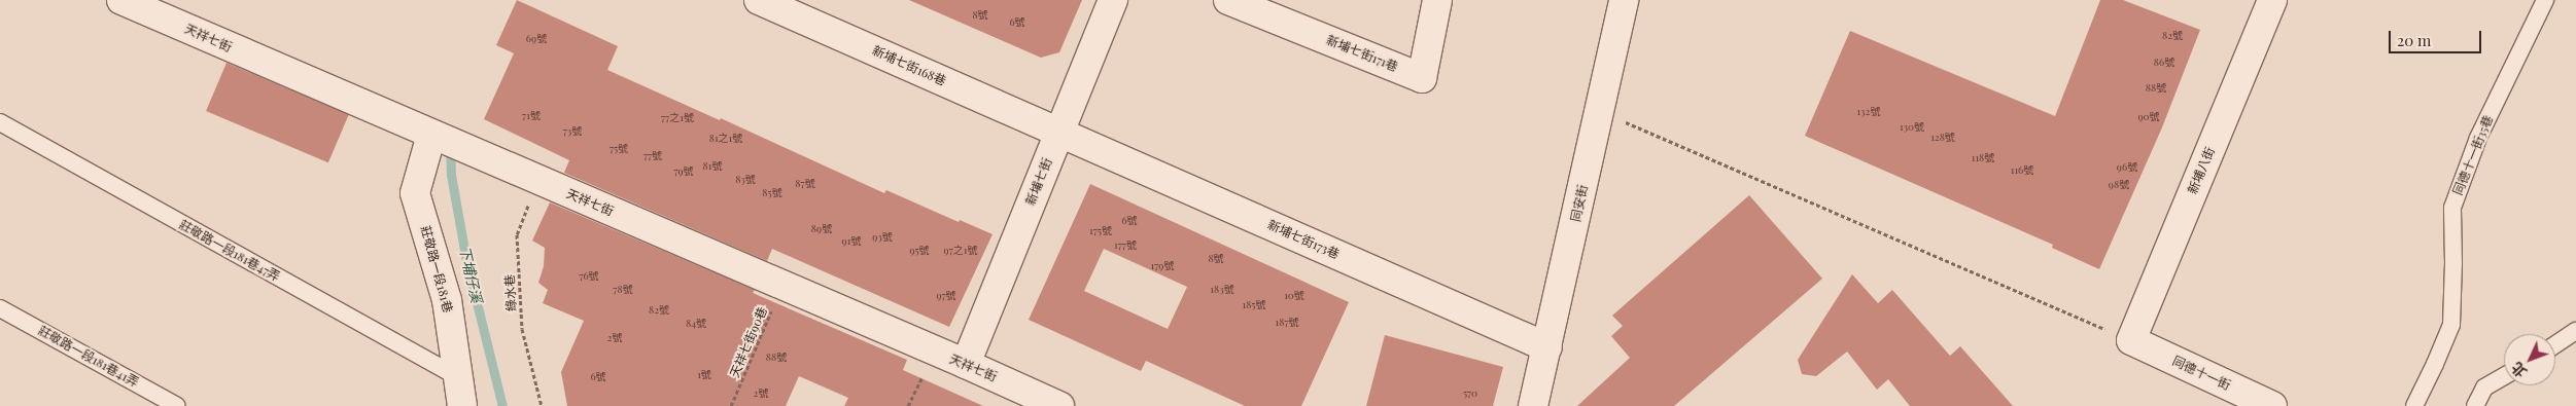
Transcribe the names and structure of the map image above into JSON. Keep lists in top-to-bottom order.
{
  "streets": {
    "street": [
      "天祥七街",
      "新埔七街171巷",
      "新埔七街168巷",
      "新埔八街",
      "新埔七街",
      "同安街",
      "新埔七街173巷",
      "莊敬路一段181巷",
      "同德十一街"
    ],
    "lane": ["同德十一街35巷", "莊敬路一段181巷47弄", "莊敬路一段181巷41弄"],
    "path": ["綠水巷", "天祥七街90巷"]
  },
  "crossings": [
    ["天祥七街", "新埔七街"],
    ["天祥七街", "莊敬路一段181巷"],
    ["天祥七街", "綠水巷"],
    ["天祥七街", "天祥七街90巷"],
    ["新埔七街168巷", "新埔七街"],
    ["新埔七街168巷", "新埔七街173巷"],
    ["新埔八街", "同德十一街"],
    ["新埔七街", "新埔七街173巷"],
    ["同安街", "新埔七街173巷"],
    ["莊敬路一段181巷47弄", "莊敬路一段181巷"]
  ],
  "water": ["下埔仔溪"],
  "house_numbers": [
    "8號",
    "6號",
    "82號",
    "69號",
    "86號",
    "88號",
    "132號",
    "71號",
    "90號",
    "77之1號",
    "130號",
    "73號",
    "128號",
    "81之1號",
    "75號",
    "77號",
    "118號",
    "81號",
    "96號",
    "116號",
    "79號",
    "83號",
    "87號",
    "98號",
    "85號",
    "6號",
    "89號",
    "175號",
    "93號",
    "91號",
    "177號",
    "95號",
    "97之1號",
    "8號",
    "179號",
    "76號",
    "78號",
    "183號",
    "97號",
    "10號",
    "185號",
    "82號",
    "187號",
    "84號",
    "2號",
    "88號",
    "1號",
    "6號",
    "2號",
    "570"
  ],
  "scale_bar": "20 m",
  "north": "bottom left"
}
